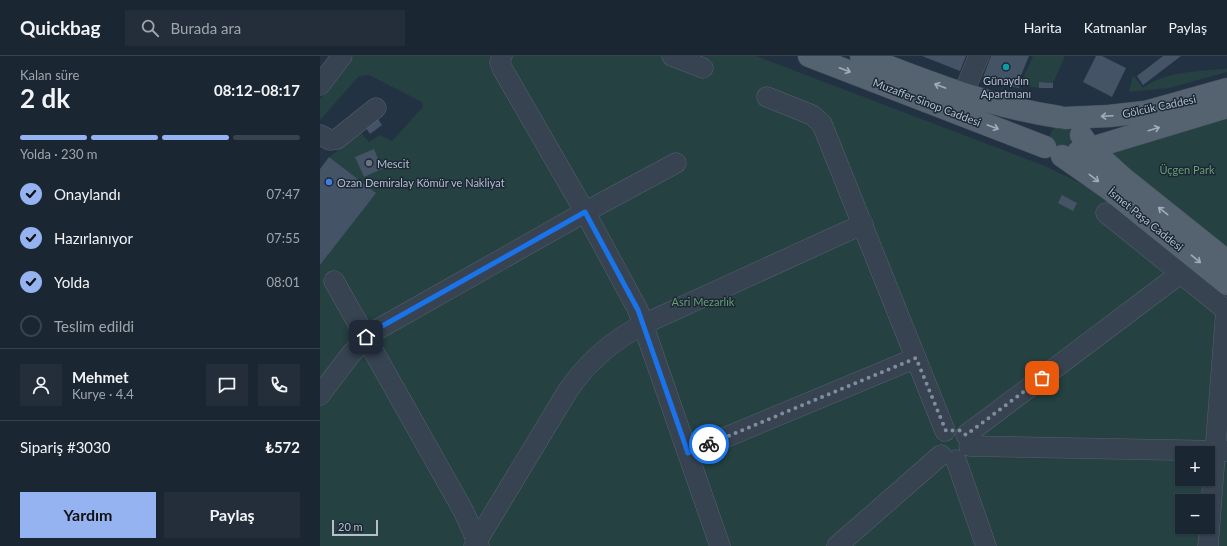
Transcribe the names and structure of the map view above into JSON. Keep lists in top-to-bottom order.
{
  "streets": {
    "main road": ["Muzaffer Sinop Caddesi", "Gölcük Caddesi", "İsmet Paşa Caddesi"]
  },
  "crossings": [
    ["Muzaffer Sinop Caddesi", "Gölcük Caddesi"],
    ["Muzaffer Sinop Caddesi", "İsmet Paşa Caddesi"],
    ["Gölcük Caddesi", "İsmet Paşa Caddesi"]
  ],
  "parks": ["Üçgen Park", "Asri Mezarlık"],
  "places": ["Günaydın Apartmanı", "Mescit", "Ozan Demiralay Kömür ve Nakliyat"],
  "scale_bar": "20 m",
  "page": {
    "header": "Quickbag",
    "search": "Burada ara",
    "nav": ["Harita", "Katmanlar", "Paylaş"],
    "heading": ["2 dk", "Kalan süre", "08:12–08:17"],
    "panel": [
      "Mehmet",
      "Kurye · 4.4",
      "Sipariş #3030",
      "₺572"
    ],
    "bar": "Yolda · 230 m",
    "list": [
      ["Onaylandı", "07:47"],
      ["Hazırlanıyor", "07:55"],
      ["Yolda", "08:01"],
      "Teslim edildi"
    ],
    "map_buttons": ["+", "−"],
    "buttons": ["Yardım", "Paylaş"],
    "scale": "20 m"
  }
}
